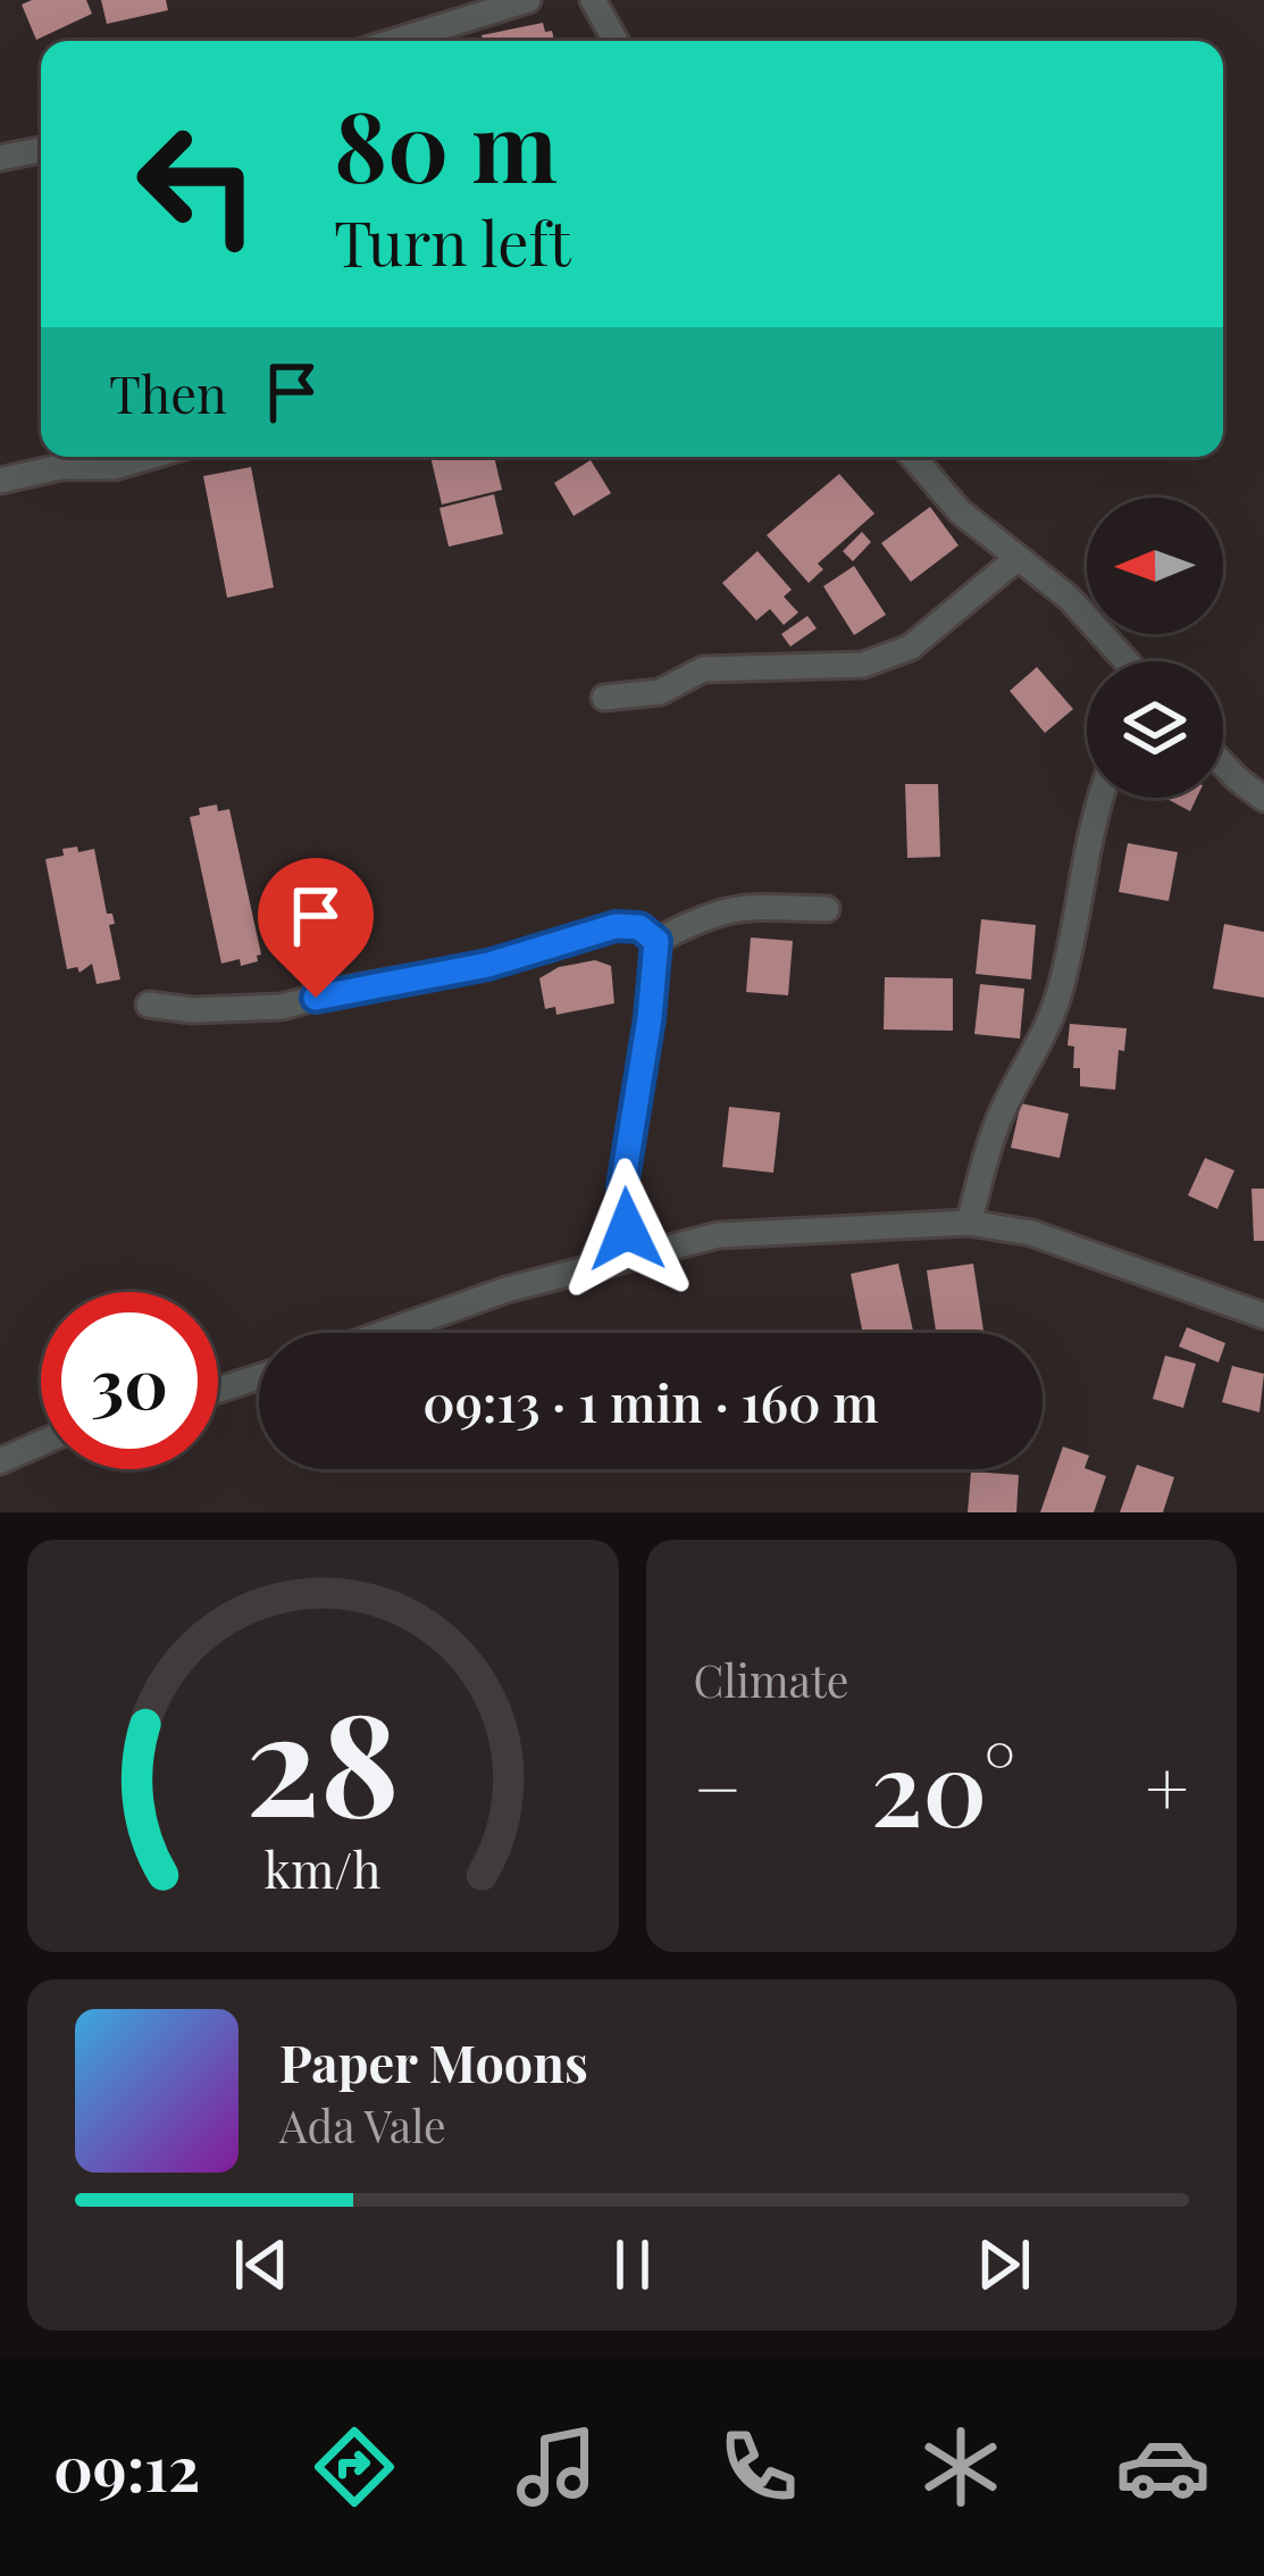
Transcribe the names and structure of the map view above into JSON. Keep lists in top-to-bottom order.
{
  "north": "left",
  "page": {
    "turn": ["80 m", "Turn left"],
    "then": "Then",
    "limit": "30",
    "trip": "09:13 · 1 min · 160 m",
    "tile": "Climate",
    "heat": ["−", "20°", "+"],
    "song": ["Paper Moons", "Ada Vale"],
    "tabs": "09:12",
    "gauge": ["28", "km/h"]
  }
}
